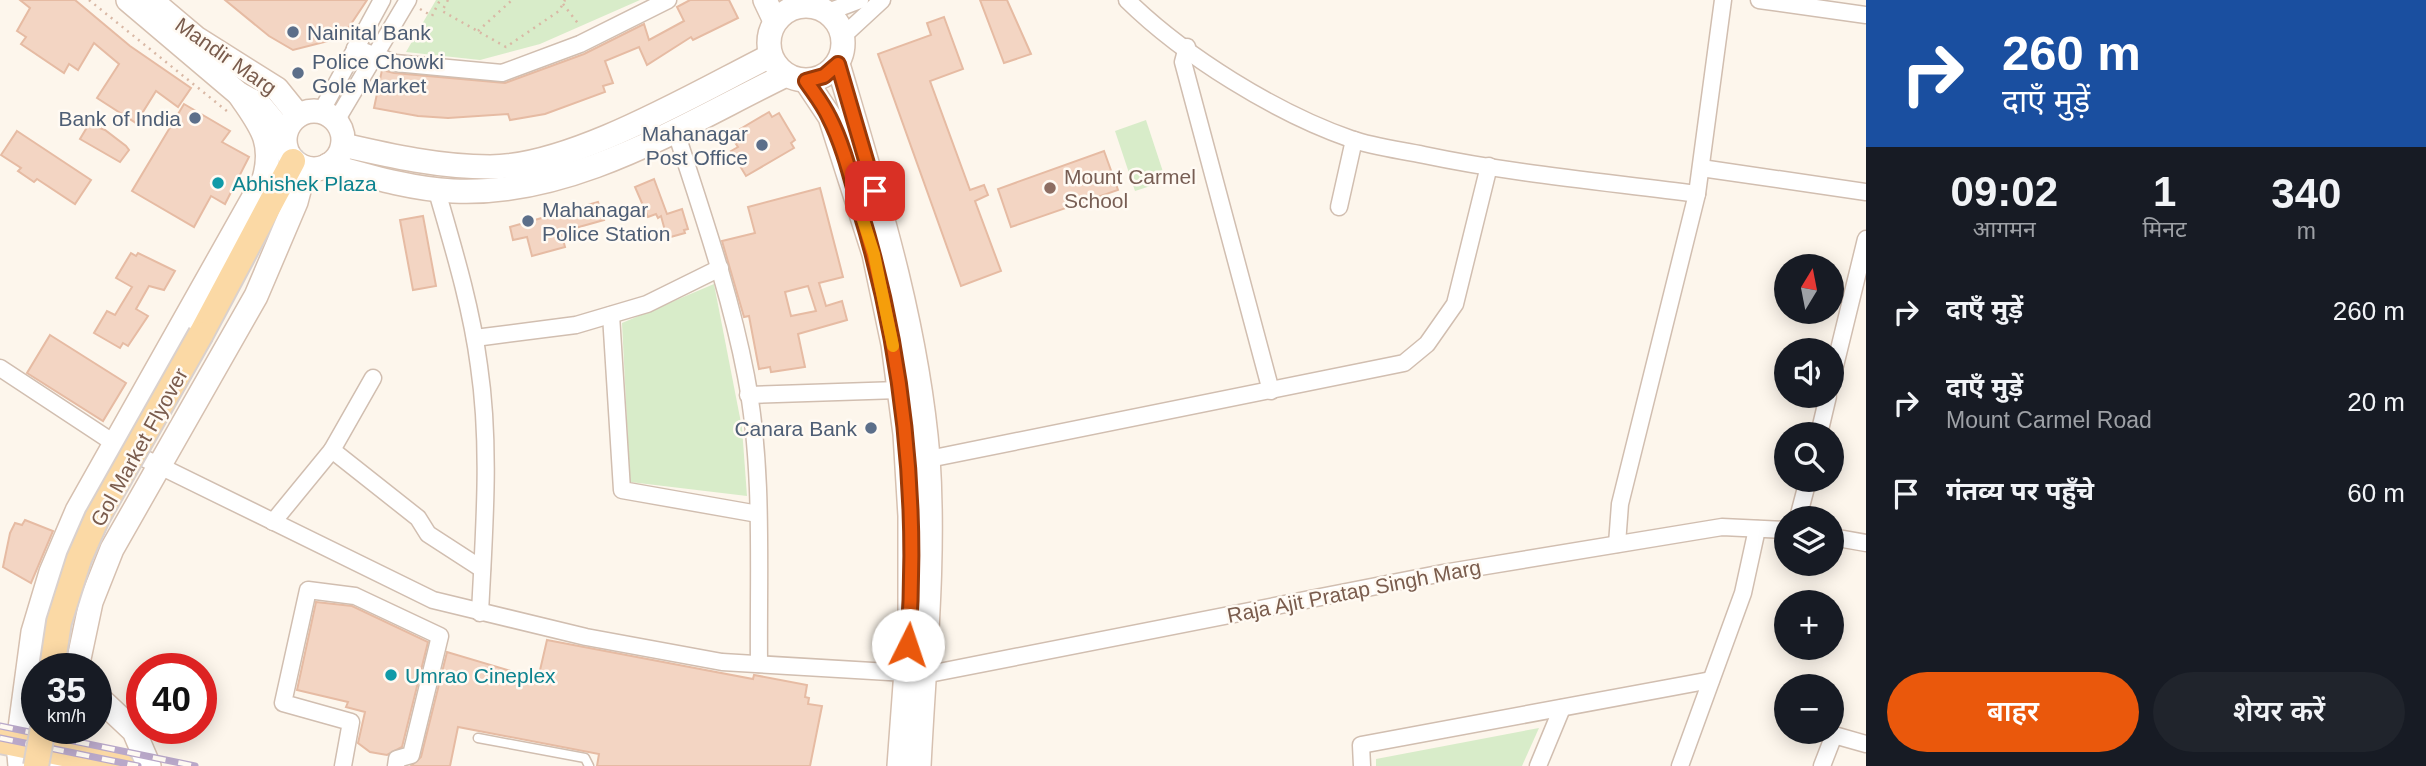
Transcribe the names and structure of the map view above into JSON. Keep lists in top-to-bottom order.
{
  "streets": {
    "main road": ["Gol Market Flyover"],
    "street": ["Mandir Marg", "Raja Ajit Pratap Singh Marg"]
  },
  "crossings": [
    ["Mandir Marg", "Gol Market Flyover"]
  ],
  "places": [
    "Nainital Bank",
    "Police Chowki Gole Market",
    "Bank of India",
    "Mahanagar Post Office",
    "Abhishek Plaza",
    "Mount Carmel School",
    "Mahanagar Police Station",
    "Canara Bank",
    "Umrao Cineplex"
  ],
  "north": "top",
  "page": {
    "turn": ["260 m", "दाएँ मुड़ें"],
    "eta": [
      "09:02",
      "आगमन",
      "1",
      "मिनट",
      "340",
      "m"
    ],
    "map_buttons": ["+", "−"],
    "list": [
      {
        "name": "दाएँ मुड़ें",
        "value": "260 m"
      },
      {
        "name": "दाएँ मुड़ें",
        "note": "Mount Carmel Road",
        "value": "20 m"
      },
      {
        "name": "गंतव्य पर पहुँचे",
        "value": "60 m"
      }
    ],
    "speed": "35 km/h",
    "limit": "40",
    "buttons": ["बाहर", "शेयर करें"]
  }
}
